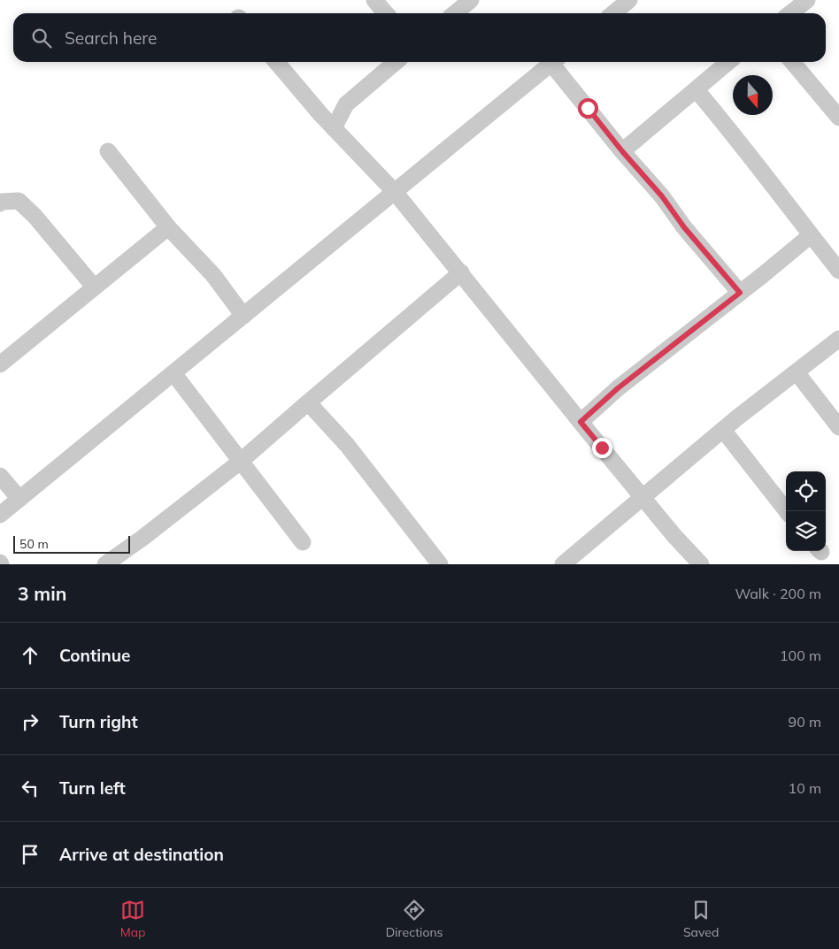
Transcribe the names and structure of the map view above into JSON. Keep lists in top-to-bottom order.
{
  "scale_bar": "50 m",
  "north": "bottom",
  "page": {
    "search": "Search here",
    "scale": "50 m",
    "heading": ["3 min", "Walk · 200 m"],
    "list": [
      ["Continue", "100 m"],
      ["Turn right", "90 m"],
      ["Turn left", "10 m"],
      "Arrive at destination"
    ],
    "nav": ["Map", "Directions", "Saved"]
  }
}
